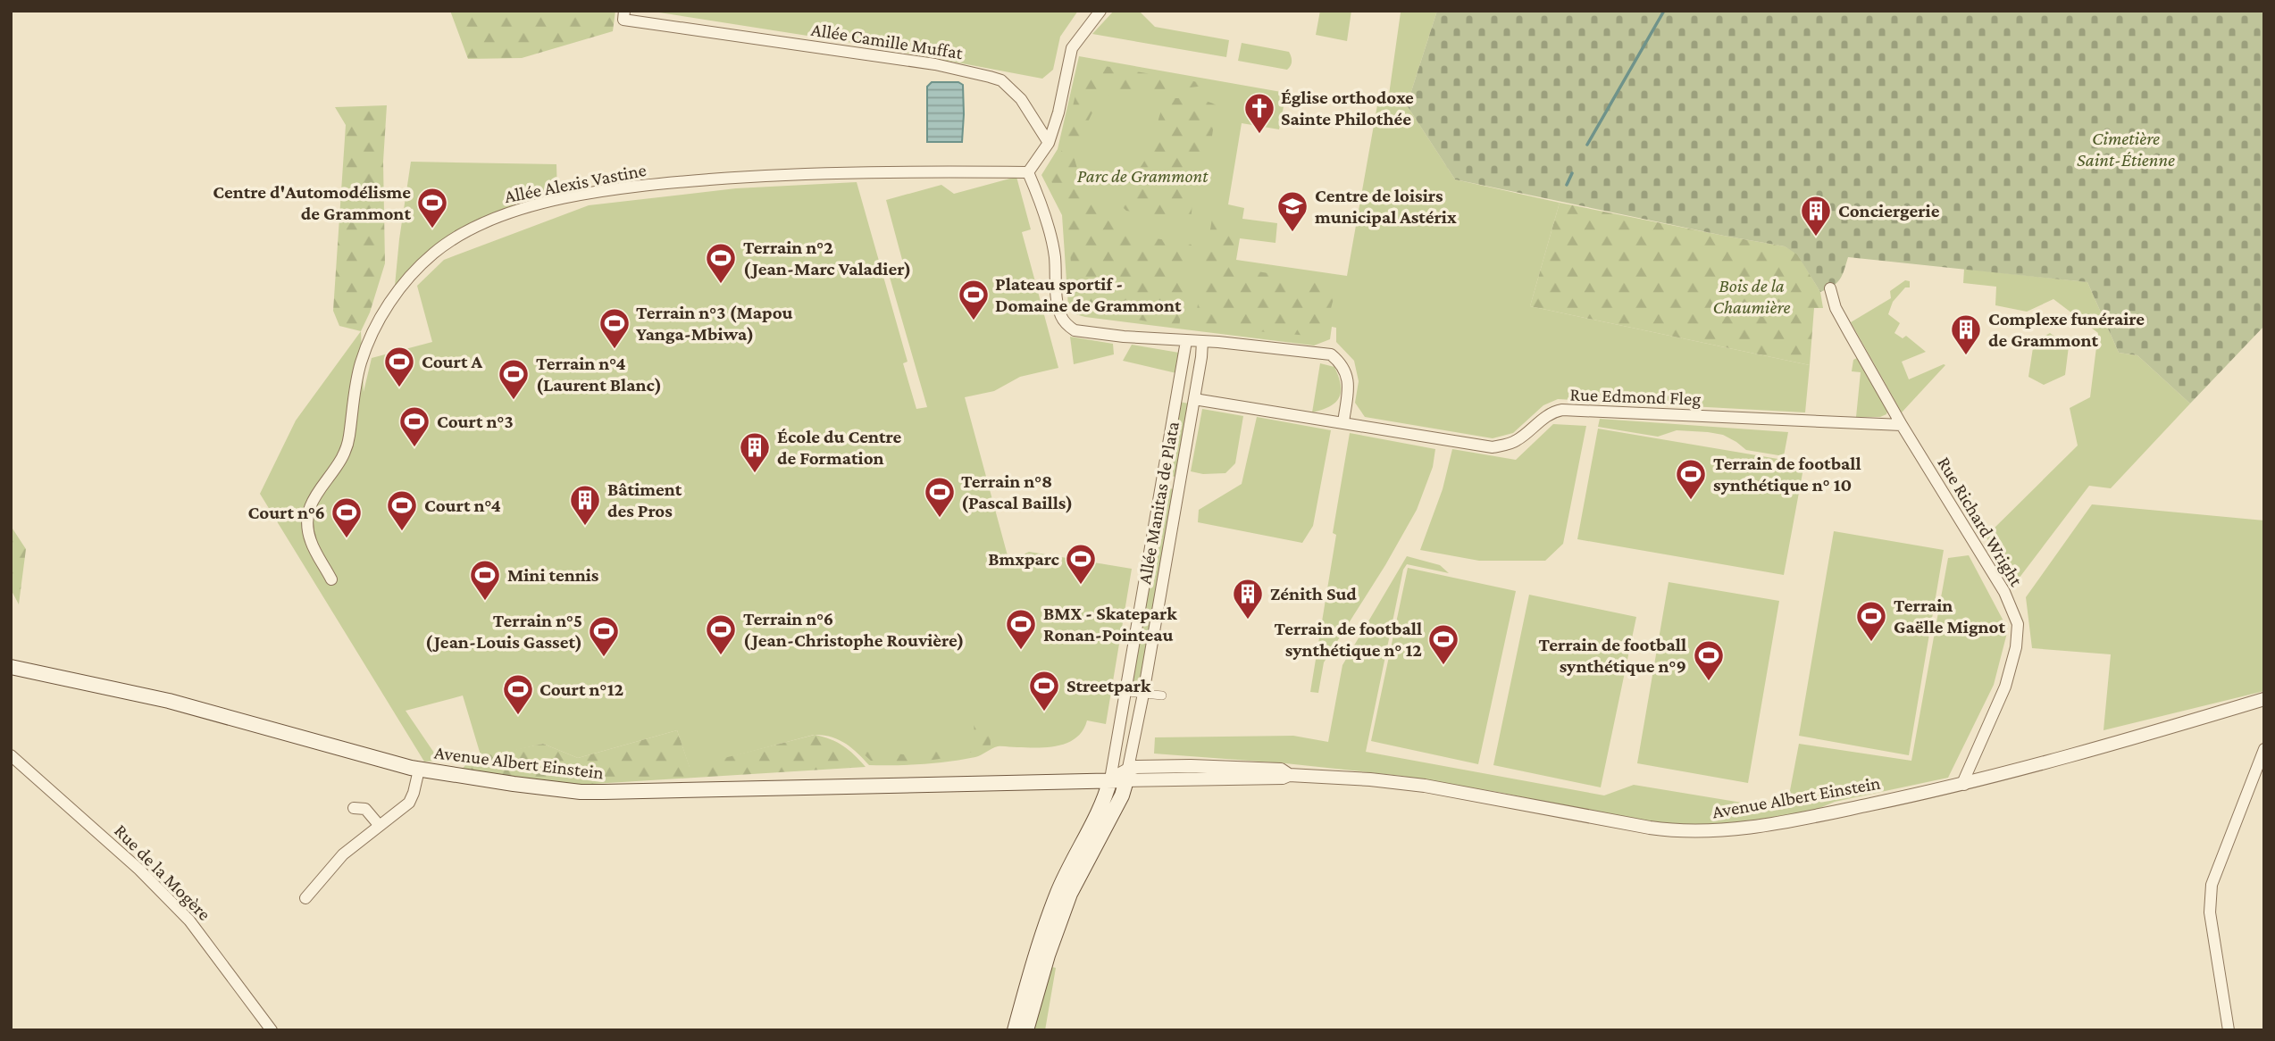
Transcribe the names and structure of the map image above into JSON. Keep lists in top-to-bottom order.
{
  "streets": {
    "main road": ["Avenue Albert Einstein"],
    "street": [
      "Allée Camille Muffat",
      "Allée Alexis Vastine",
      "Rue Edmond Fleg",
      "Allée Manitas de Plata",
      "Rue Richard Wright",
      "Rue de la Mogère"
    ]
  },
  "crossings": [
    ["Rue Edmond Fleg", "Allée Manitas de Plata"],
    ["Rue Edmond Fleg", "Rue Richard Wright"],
    ["Allée Manitas de Plata", "Avenue Albert Einstein"],
    ["Rue Richard Wright", "Avenue Albert Einstein"]
  ],
  "parks": ["Cimetière Saint-Étienne", "Parc de Grammont", "Bois de la Chaumière"],
  "places": {
    "church": ["Église orthodoxe Sainte Philothée"],
    "sports": [
      "Centre d'Automodélisme de Grammont",
      "Terrain n°2 (Jean-Marc Valadier)",
      "Plateau sportif - Domaine de Grammont",
      "Terrain n°3 (Mapou Yanga-Mbiwa)",
      "Court A",
      "Terrain n°4 (Laurent Blanc)",
      "Court n°3",
      "Terrain de football synthétique n° 10",
      "Terrain n°8 (Pascal Baills)",
      "Court n°4",
      "Court n°6",
      "Bmxparc",
      "Mini tennis",
      "Terrain Gaëlle Mignot",
      "BMX - Skatepark Ronan-Pointeau",
      "Terrain n°6 (Jean-Christophe Rouvière)",
      "Terrain n°5 (Jean-Louis Gasset)",
      "Terrain de football synthétique n° 12",
      "Terrain de football synthétique n°9",
      "Streetpark",
      "Court n°12"
    ],
    "school or university": ["Centre de loisirs municipal Astérix"],
    "building": [
      "Conciergerie",
      "Complexe funéraire de Grammont",
      "École du Centre de Formation",
      "Bâtiment des Pros",
      "Zénith Sud"
    ]
  }
}
